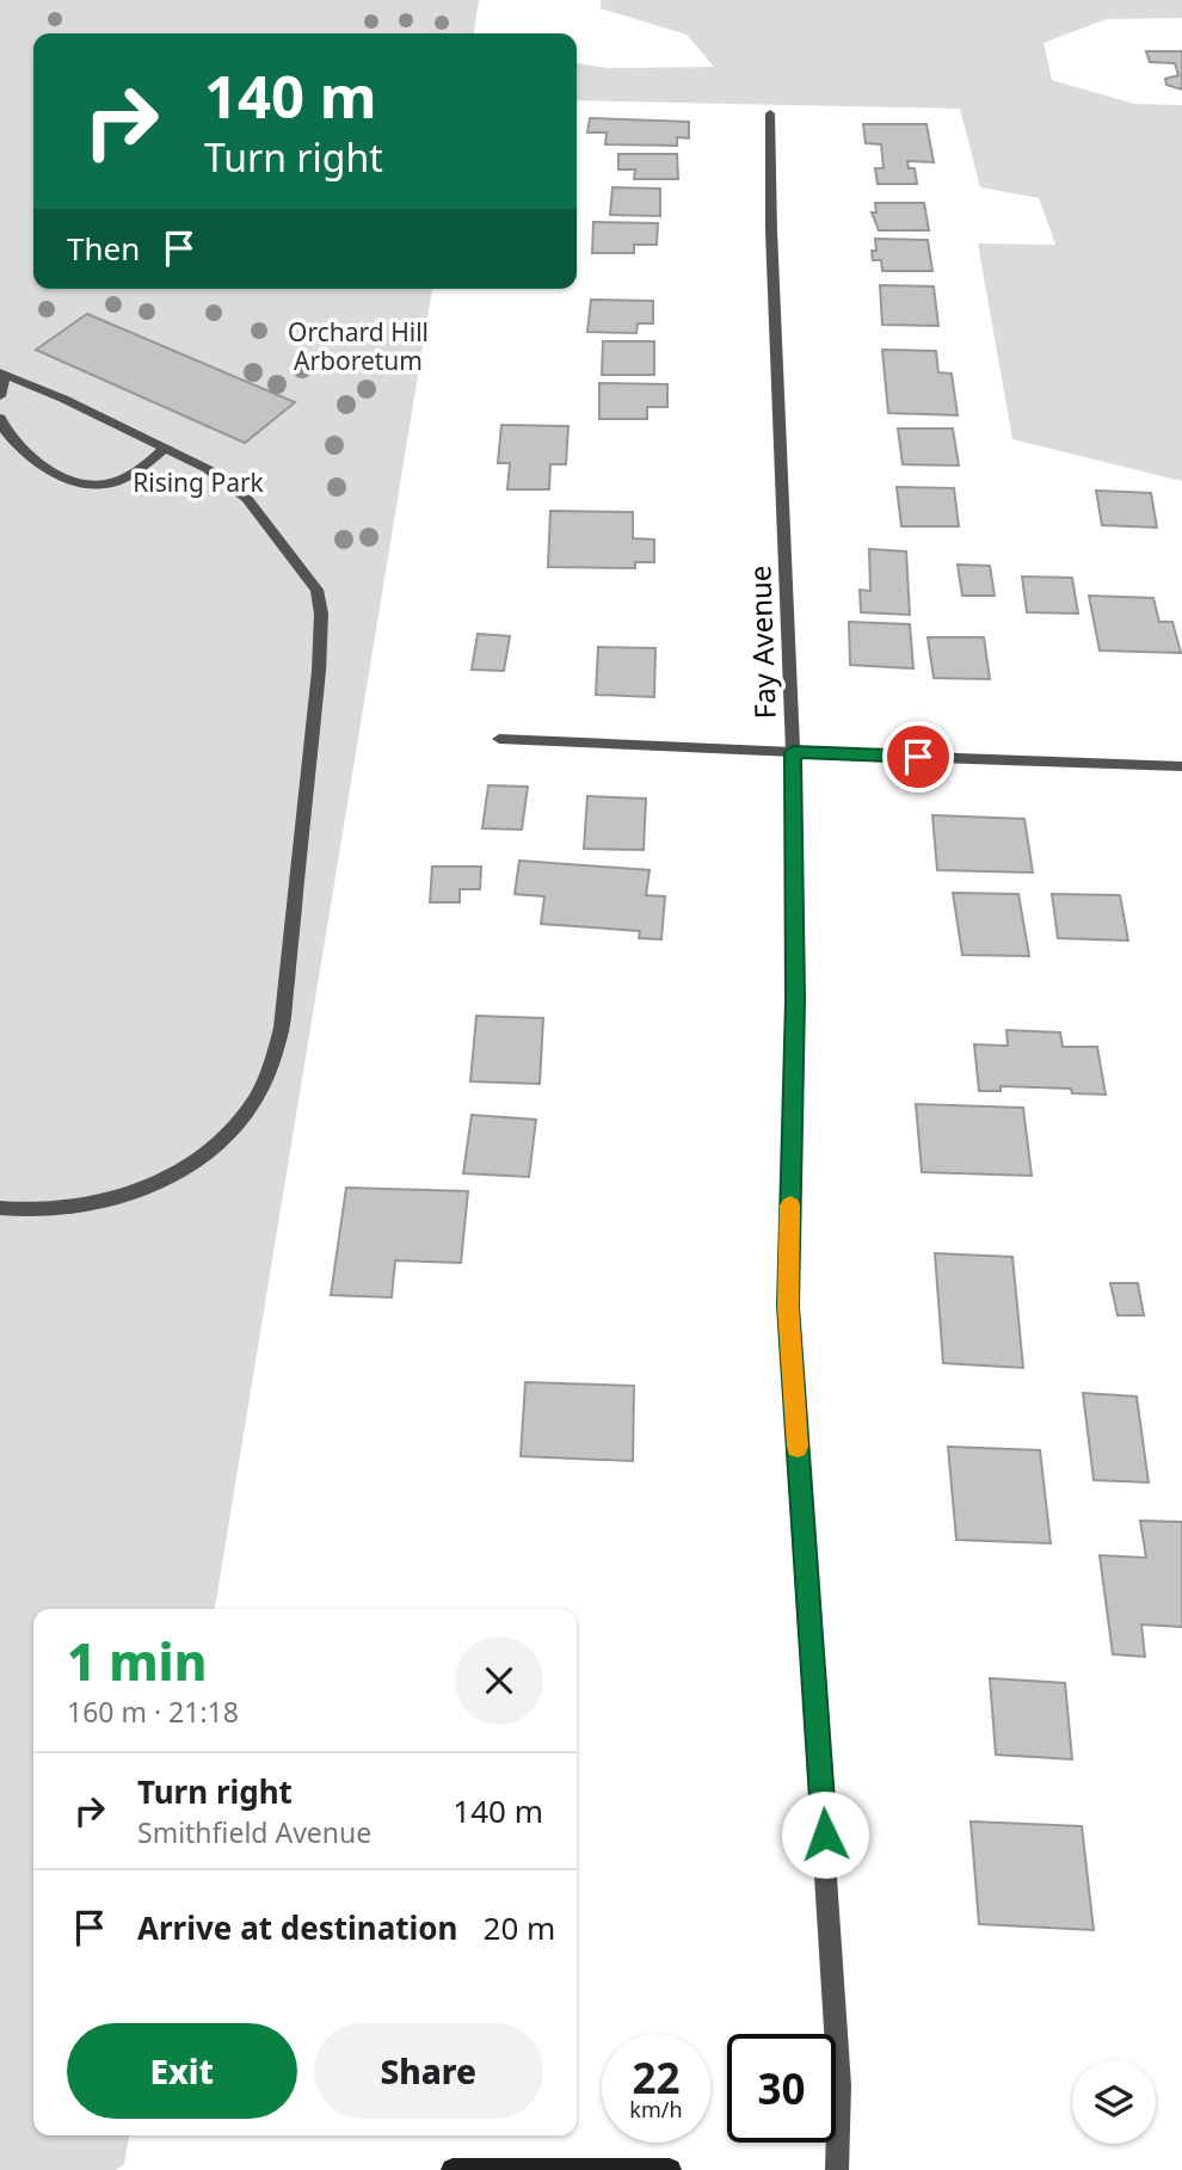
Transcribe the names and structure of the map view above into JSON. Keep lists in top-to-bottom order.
{
  "streets": {
    "street": ["Fay Avenue"]
  },
  "parks": ["Orchard Hill Arboretum", "Rising Park"],
  "page": {
    "turn": ["140 m", "Turn right"],
    "then": "Then",
    "heading": ["1 min", "160 m · 21:18"],
    "list": [
      {
        "name": "Turn right",
        "note": "Smithfield Avenue",
        "value": "140 m"
      },
      {
        "name": "Arrive at destination",
        "value": "20 m"
      }
    ],
    "buttons": ["Exit", "Share"],
    "speed": "22 km/h",
    "limit": "30"
  }
}
